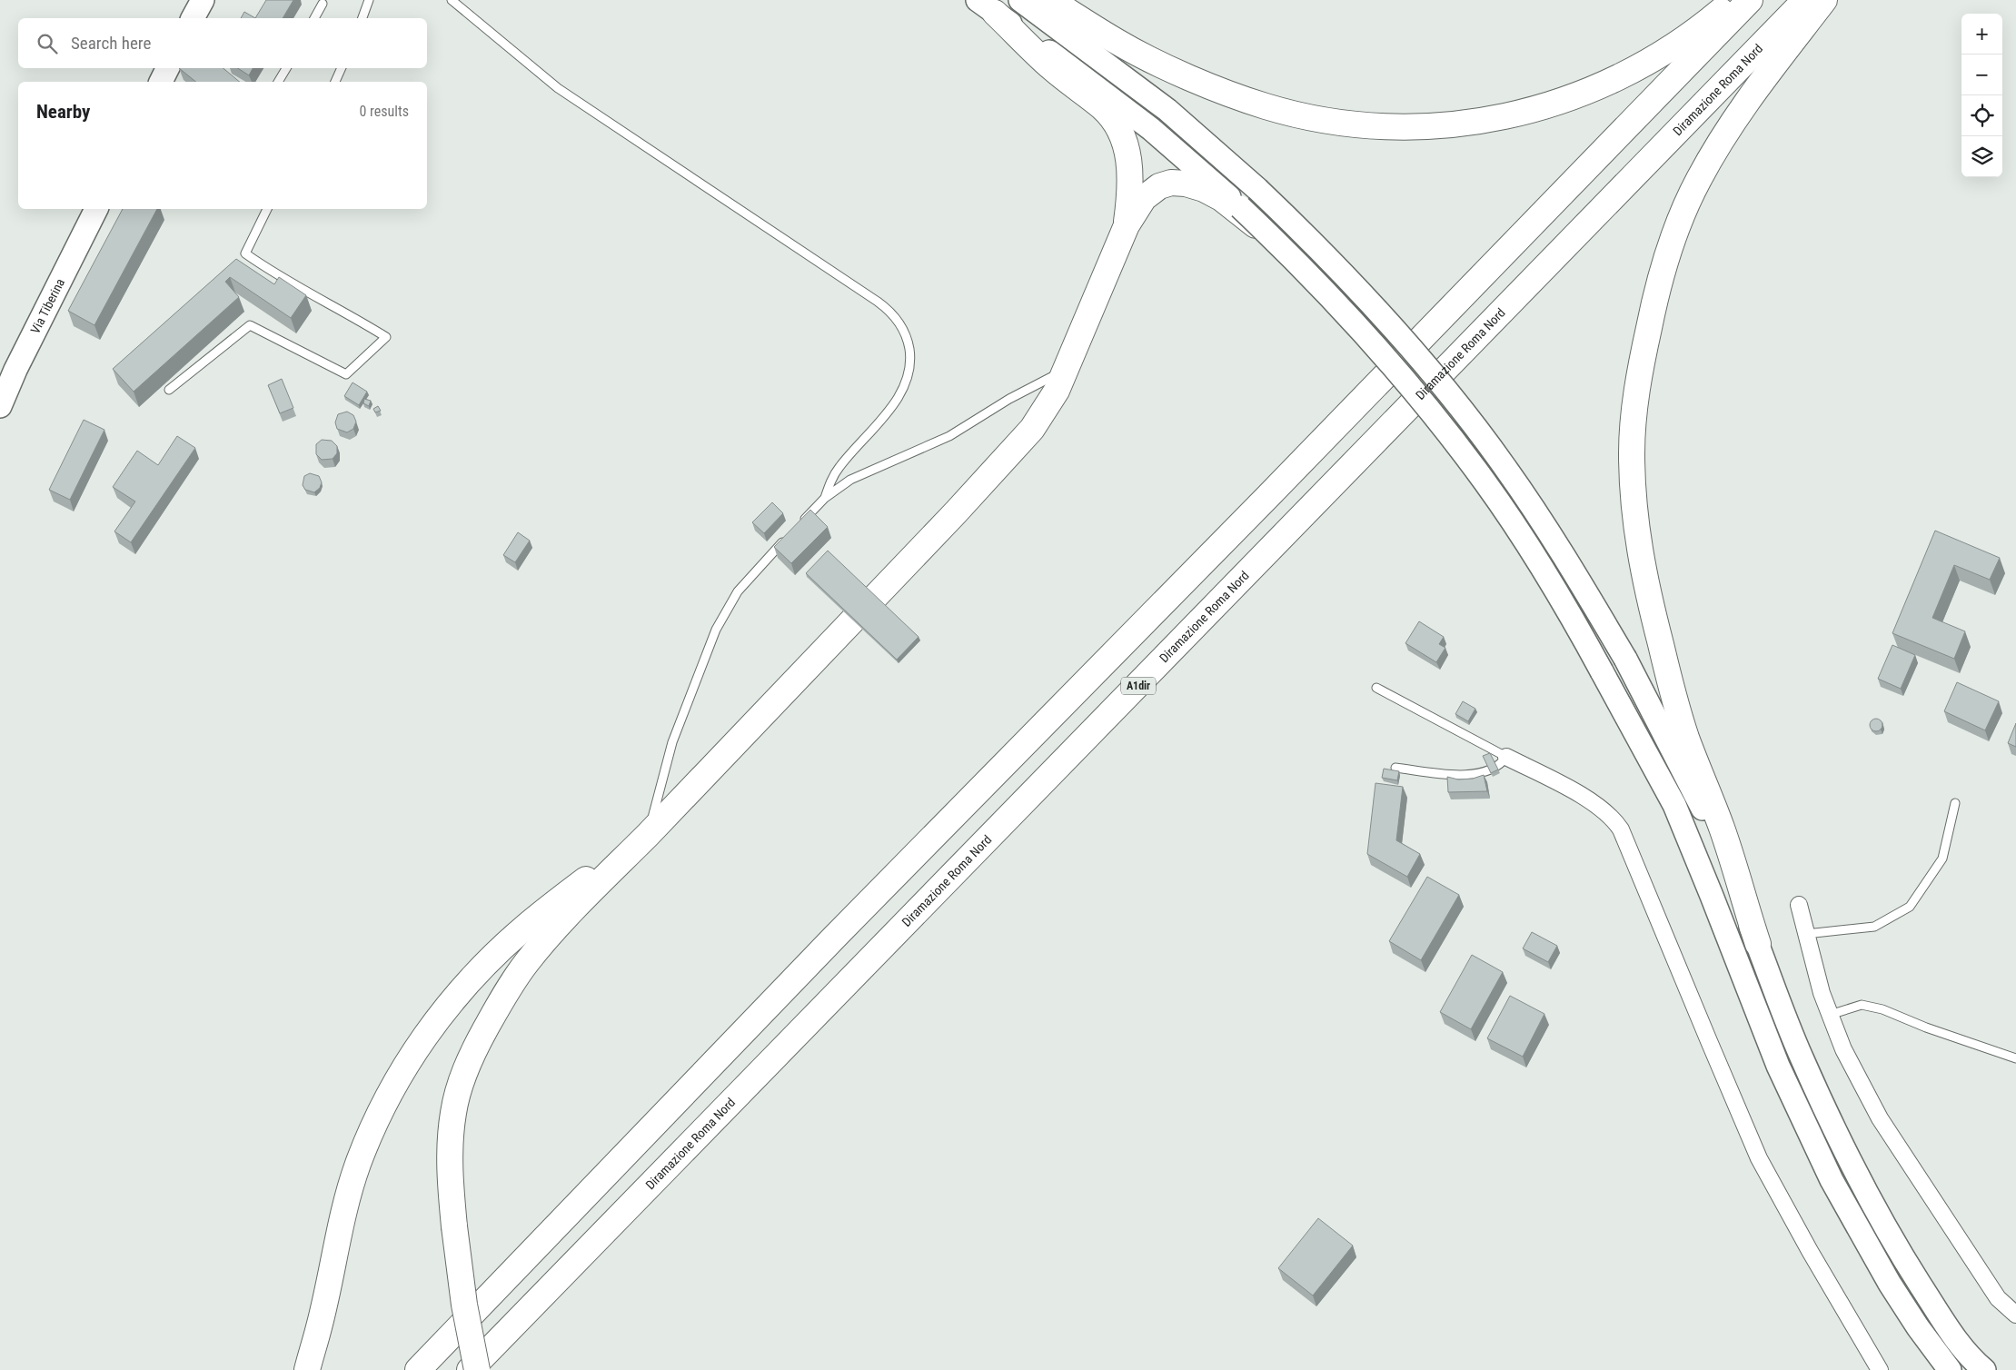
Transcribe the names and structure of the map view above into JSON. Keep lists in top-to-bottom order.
{
  "streets": {
    "highway": ["Diramazione Roma Nord", "A1dir"],
    "main road": ["Via Tiberina"]
  },
  "page": {
    "map_buttons": ["+", "−"],
    "search": "Search here",
    "heading": ["Nearby", "0 results"]
  }
}
